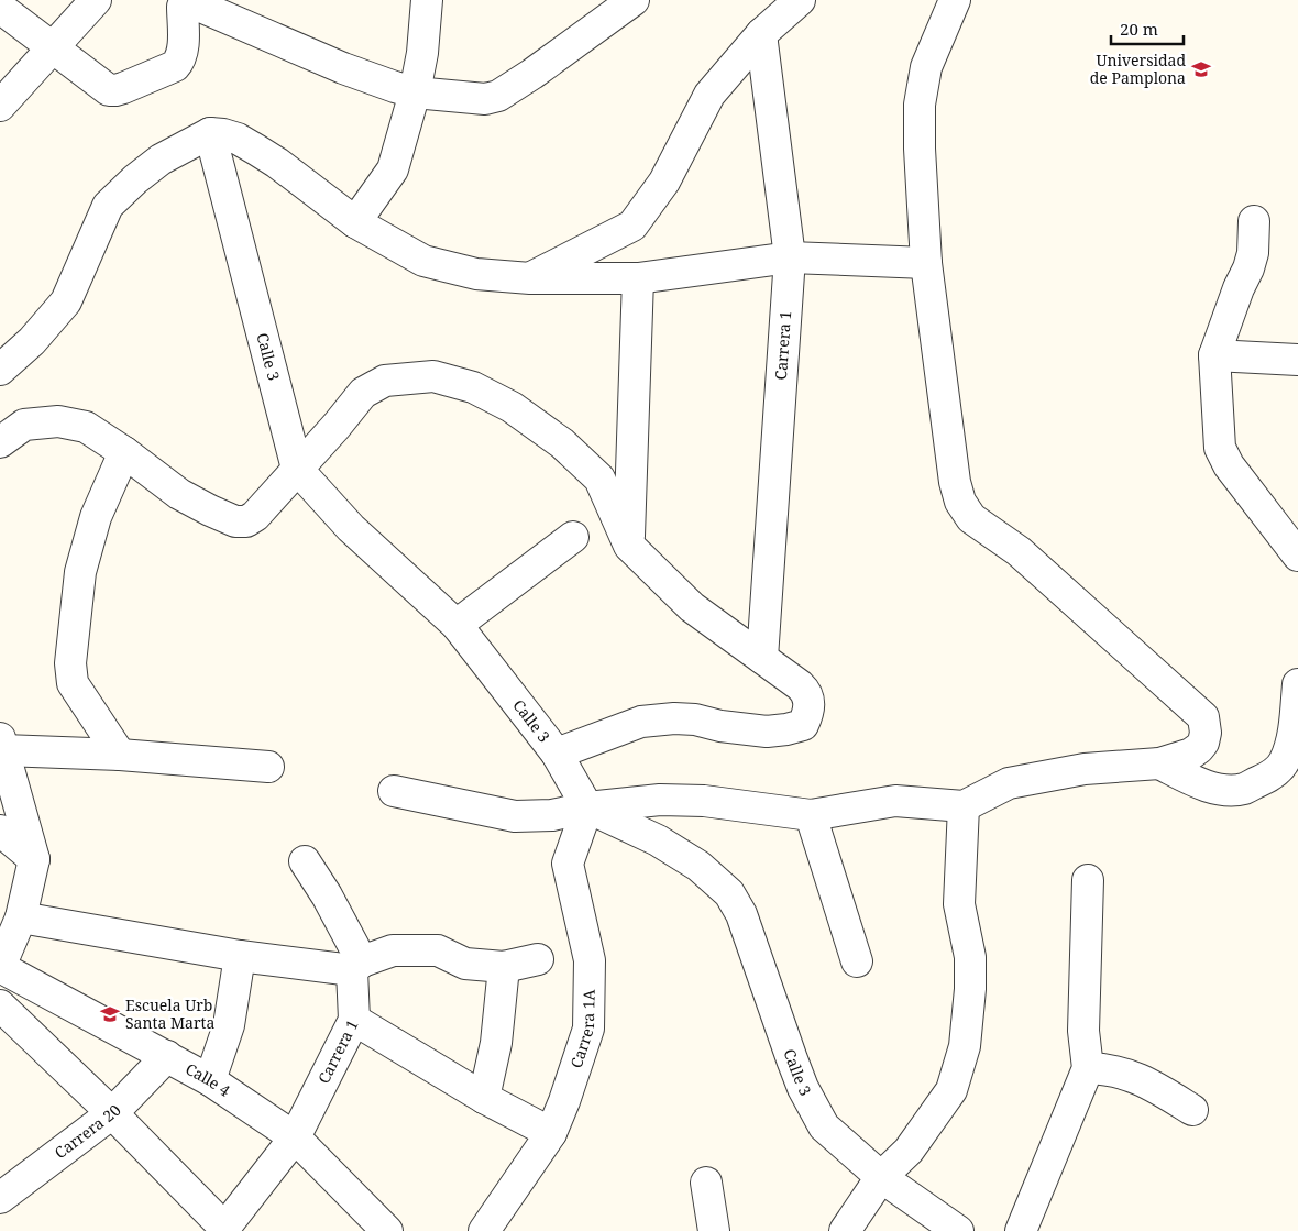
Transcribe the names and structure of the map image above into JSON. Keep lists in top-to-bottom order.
{
  "streets": {
    "street": [
      "Carrera 1",
      "Calle 3",
      "Carrera 1A",
      "Calle 4",
      "Carrera 20"
    ]
  },
  "crossings": [
    ["Carrera 1", "Calle 4"],
    ["Calle 3", "Carrera 1A"],
    ["Calle 4", "Carrera 20"]
  ],
  "places": {
    "school or university": ["Universidad de Pamplona", "Escuela Urb Santa Marta"]
  },
  "scale_bar": "20 m"
}
